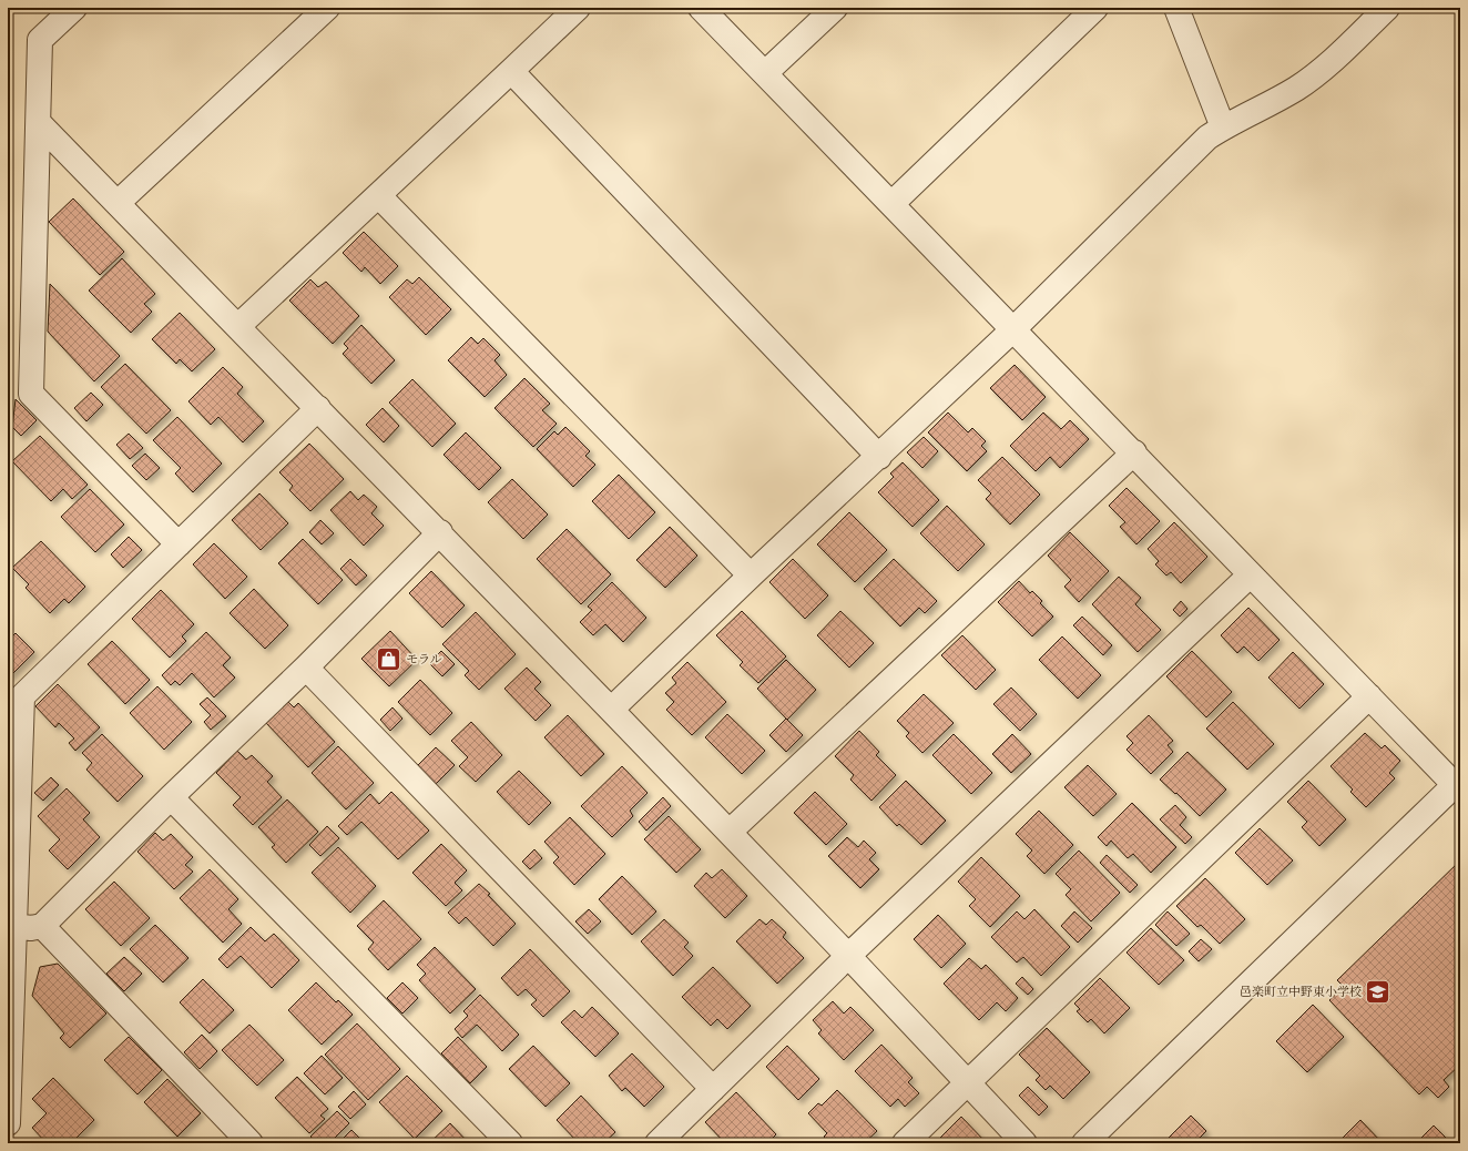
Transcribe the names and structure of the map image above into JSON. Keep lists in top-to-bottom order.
{
  "places": {
    "shop": ["モラル"],
    "school or university": ["邑楽町立中野東小学校"]
  }
}
